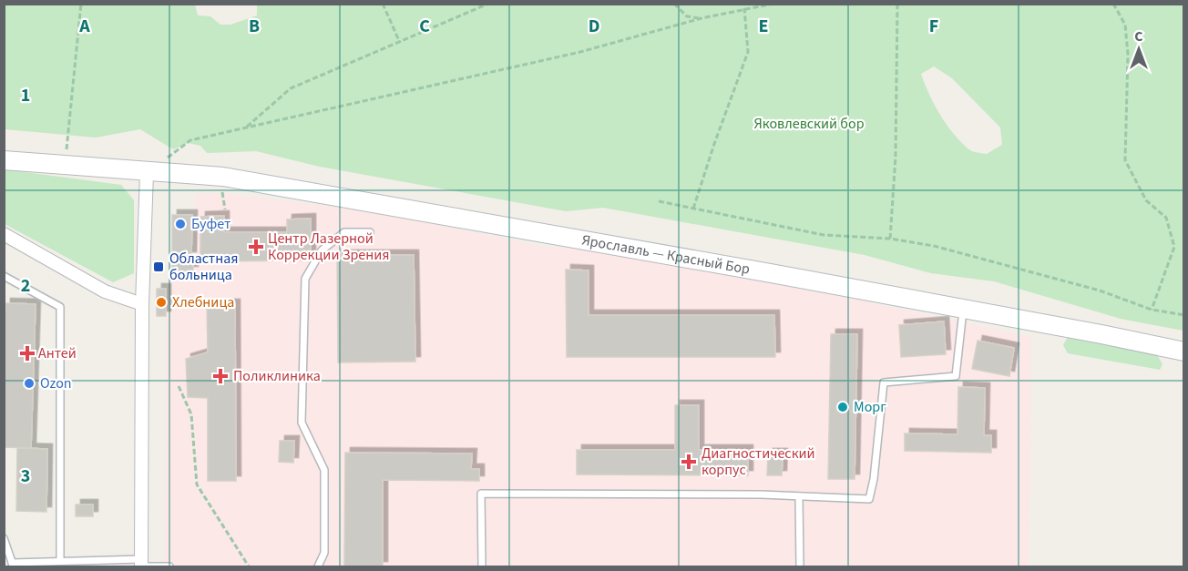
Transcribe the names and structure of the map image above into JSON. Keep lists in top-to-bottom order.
{
  "streets": {
    "street": ["Ярославль — Красный Бор"]
  },
  "parks": ["Яковлевский бор"],
  "places": {
    "other": [
      "Буфет",
      "Хлебница",
      "Ozon",
      "Морг"
    ],
    "health": [
      "Центр Лазерной Коррекции Зрения",
      "Антей",
      "Поликлиника",
      "Диагностический корпус"
    ],
    "transit": ["Областная больница"]
  },
  "north": "top",
  "grid": {
    "columns": [
      "A",
      "B",
      "C",
      "D",
      "E",
      "F"
    ],
    "rows": ["1", "2", "3"]
  }
}
